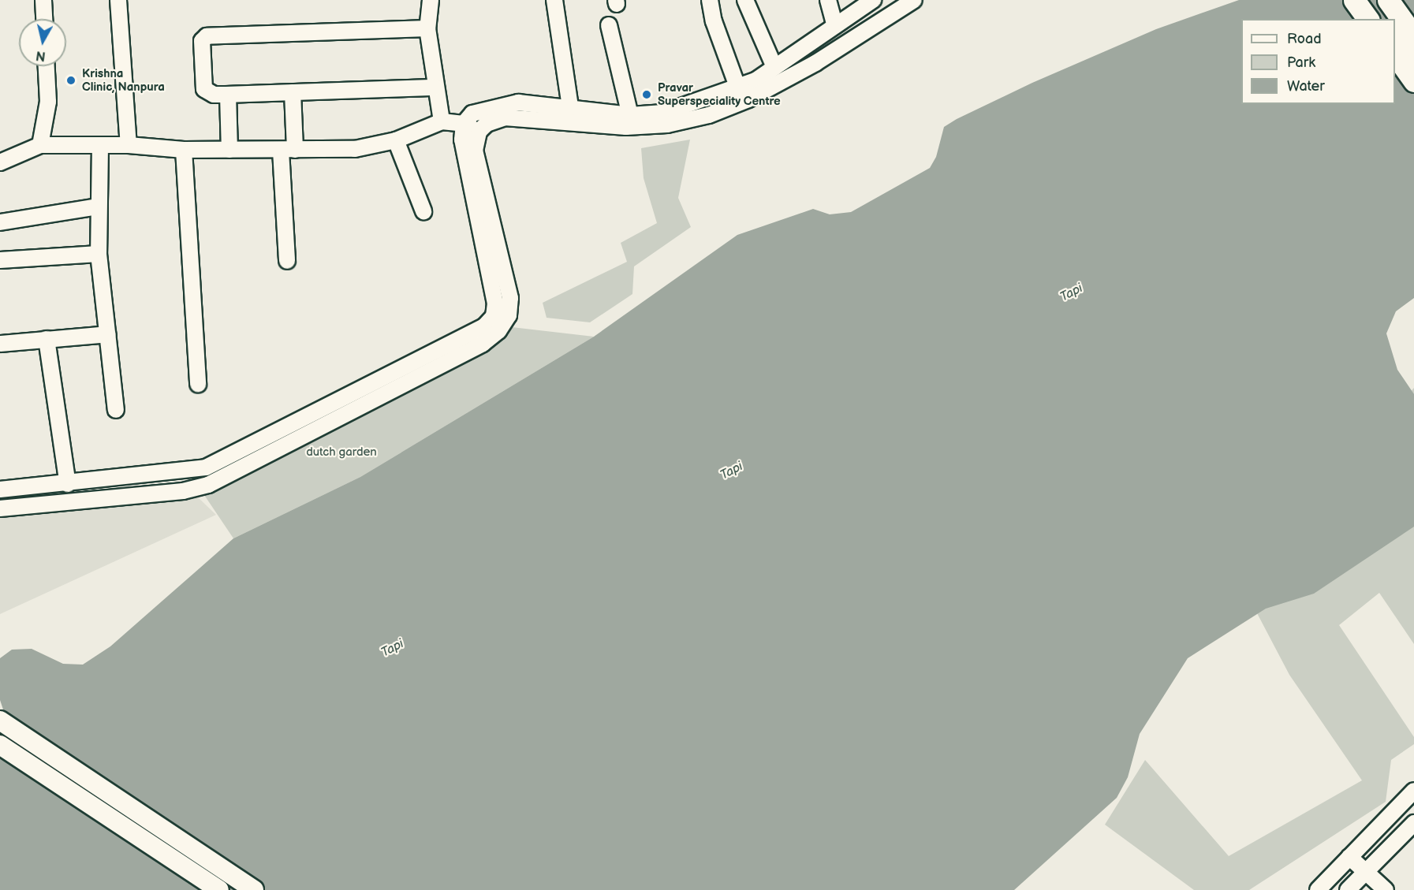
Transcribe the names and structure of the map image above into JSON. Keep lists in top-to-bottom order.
{
  "water": ["Tapi"],
  "parks": ["dutch garden"],
  "places": ["Krishna Clinic, Nanpura", "Pravar Superspeciality Centre"],
  "legend": ["Road", "Park", "Water"],
  "north": "bottom"
}
